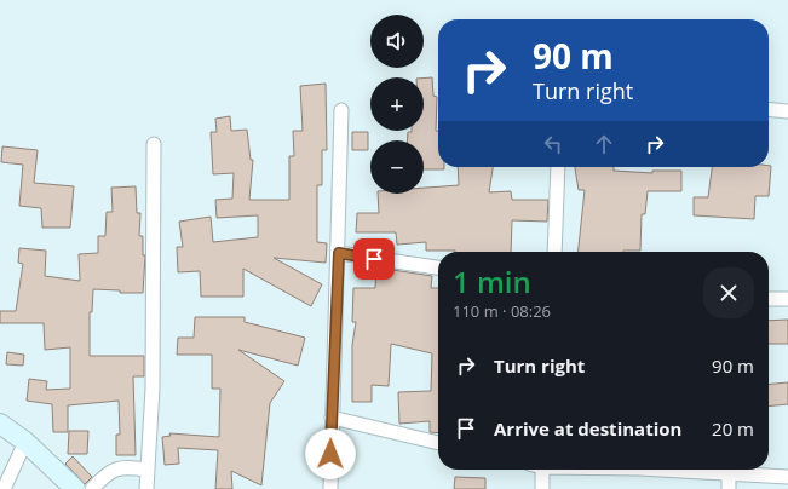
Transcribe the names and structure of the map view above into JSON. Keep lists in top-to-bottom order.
{
  "page": {
    "map_buttons": ["+", "−"],
    "turn": ["90 m", "Turn right"],
    "heading": ["1 min", "110 m · 08:26"],
    "list": [
      {
        "name": "Turn right",
        "value": "90 m"
      },
      {
        "name": "Arrive at destination",
        "value": "20 m"
      }
    ]
  }
}
